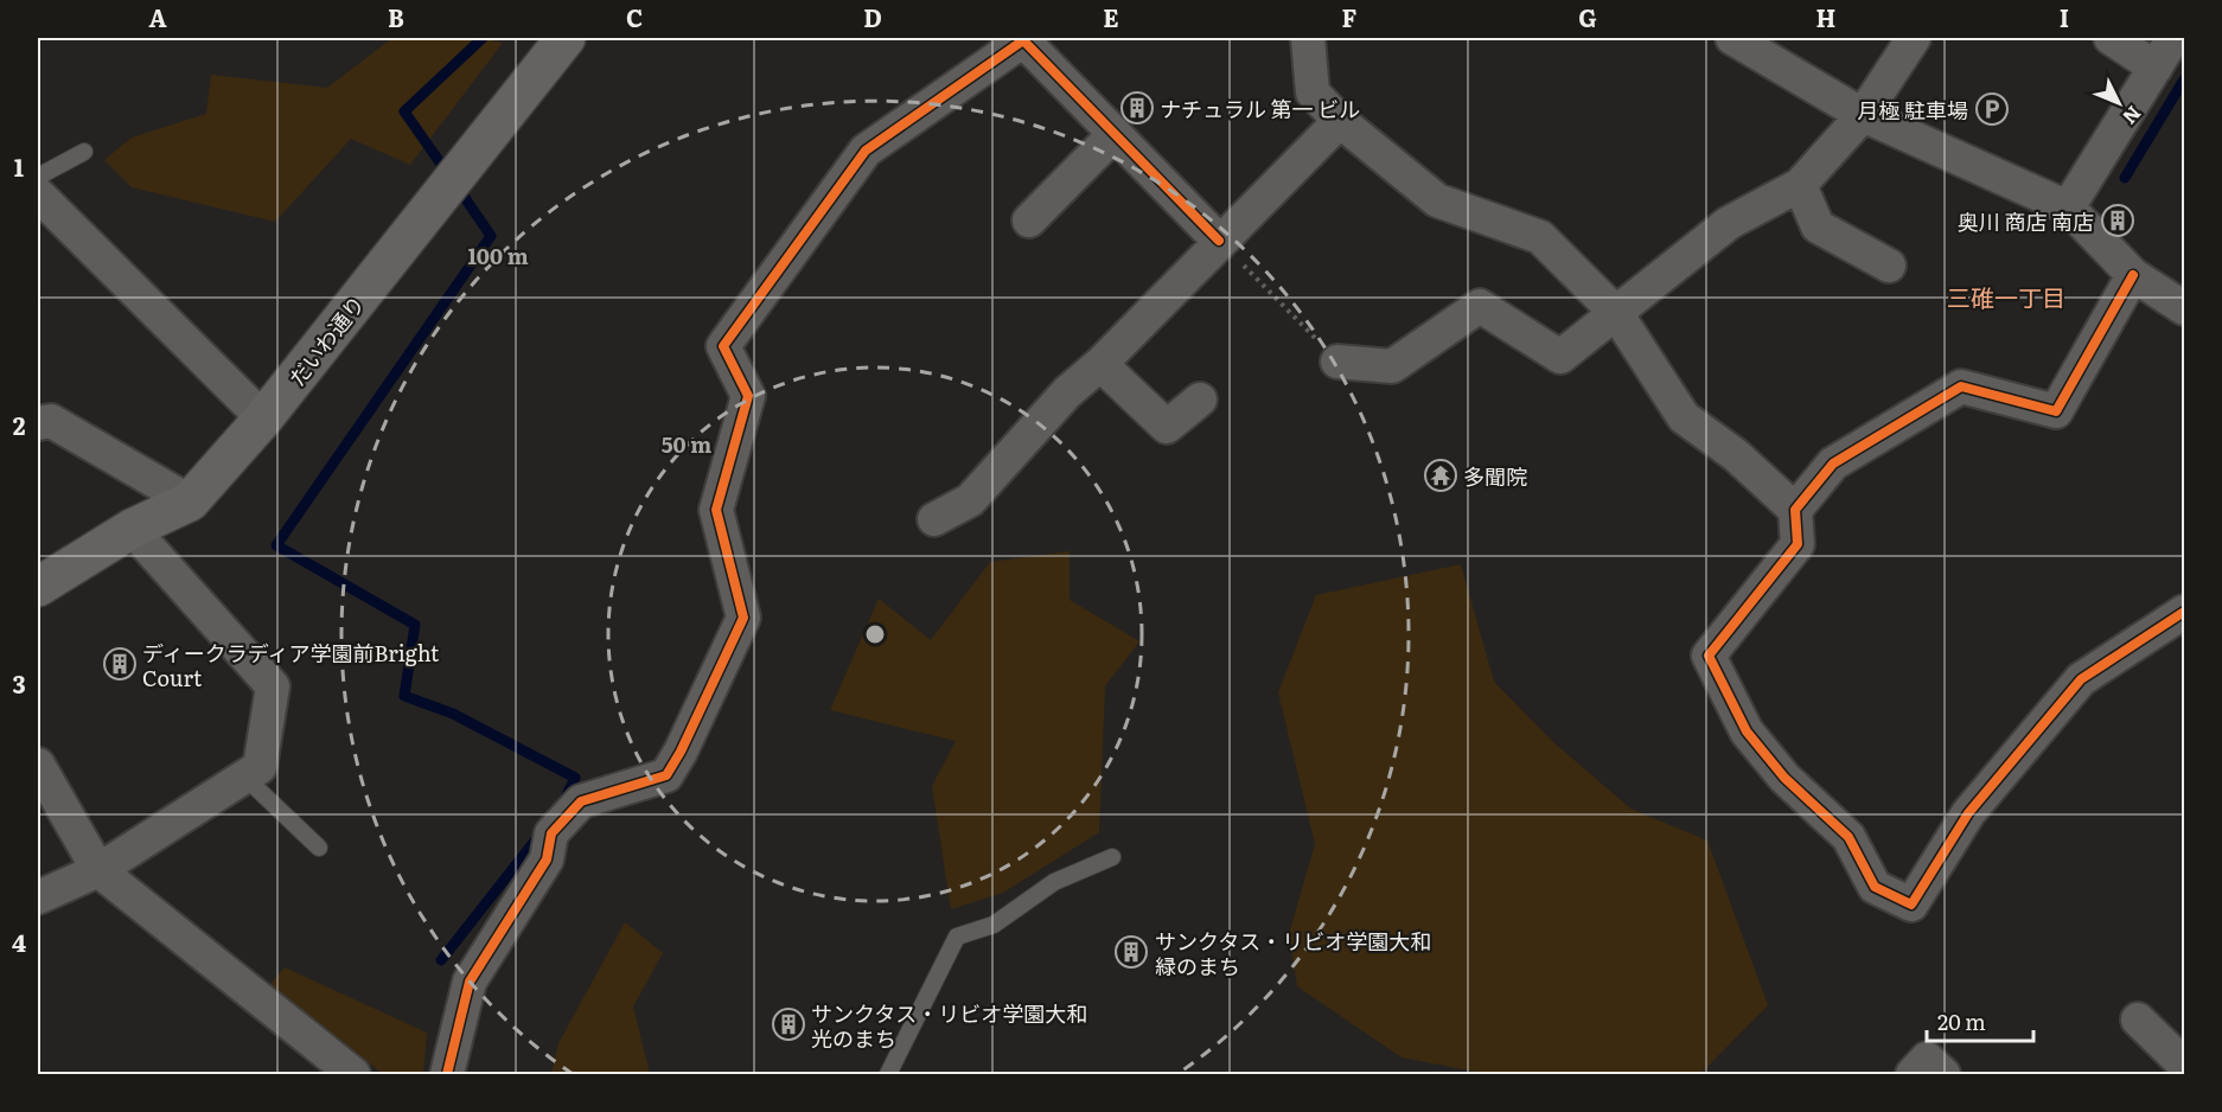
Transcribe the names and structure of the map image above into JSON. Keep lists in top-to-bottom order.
{
  "streets": {
    "street": ["だいわ通り"]
  },
  "districts": ["三碓一丁目"],
  "places": {
    "building": [
      "ナチュラル 第一 ビル",
      "奥川 商店 南店",
      "ディークラディア学園前Bright Court",
      "サンクタス・リビオ学園大和 緑のまち",
      "サンクタス・リビオ学園大和 光のまち"
    ],
    "parking": ["月極 駐車場"],
    "temple": ["多聞院"]
  },
  "scale_bar": "20 m",
  "north": "bottom right",
  "grid": {
    "columns": [
      "A",
      "B",
      "C",
      "D",
      "E",
      "F",
      "G",
      "H",
      "I"
    ],
    "rows": [
      "1",
      "2",
      "3",
      "4"
    ]
  },
  "rings": ["100 m", "50 m"]
}
